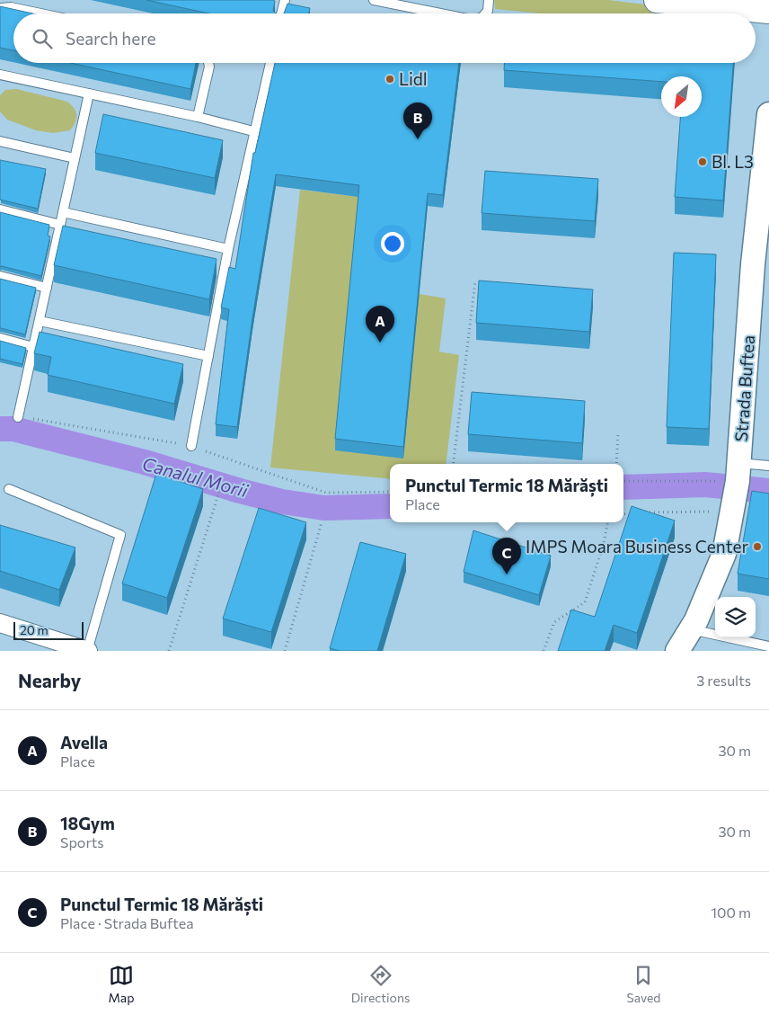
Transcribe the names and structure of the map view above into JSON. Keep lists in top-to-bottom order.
{
  "streets": {
    "street": ["Strada Buftea"]
  },
  "water": ["Canalul Morii"],
  "places": ["Lidl", "Bl. L3", "IMPS Moara Business Center"],
  "scale_bar": "20 m",
  "north": "bottom left",
  "page": {
    "search": "Search here",
    "pins": ["B", "A", "C"],
    "popup": ["Punctul Termic 18 Mărăști", "Place"],
    "scale": "20 m",
    "heading": ["Nearby", "3 results"],
    "list": [
      {
        "mark": "A",
        "name": "Avella",
        "note": "Place",
        "value": "30 m"
      },
      {
        "mark": "B",
        "name": "18Gym",
        "note": "Sports",
        "value": "30 m"
      },
      {
        "mark": "C",
        "name": "Punctul Termic 18 Mărăști",
        "note": "Place · Strada Buftea",
        "value": "100 m"
      }
    ],
    "nav": ["Map", "Directions", "Saved"]
  }
}
